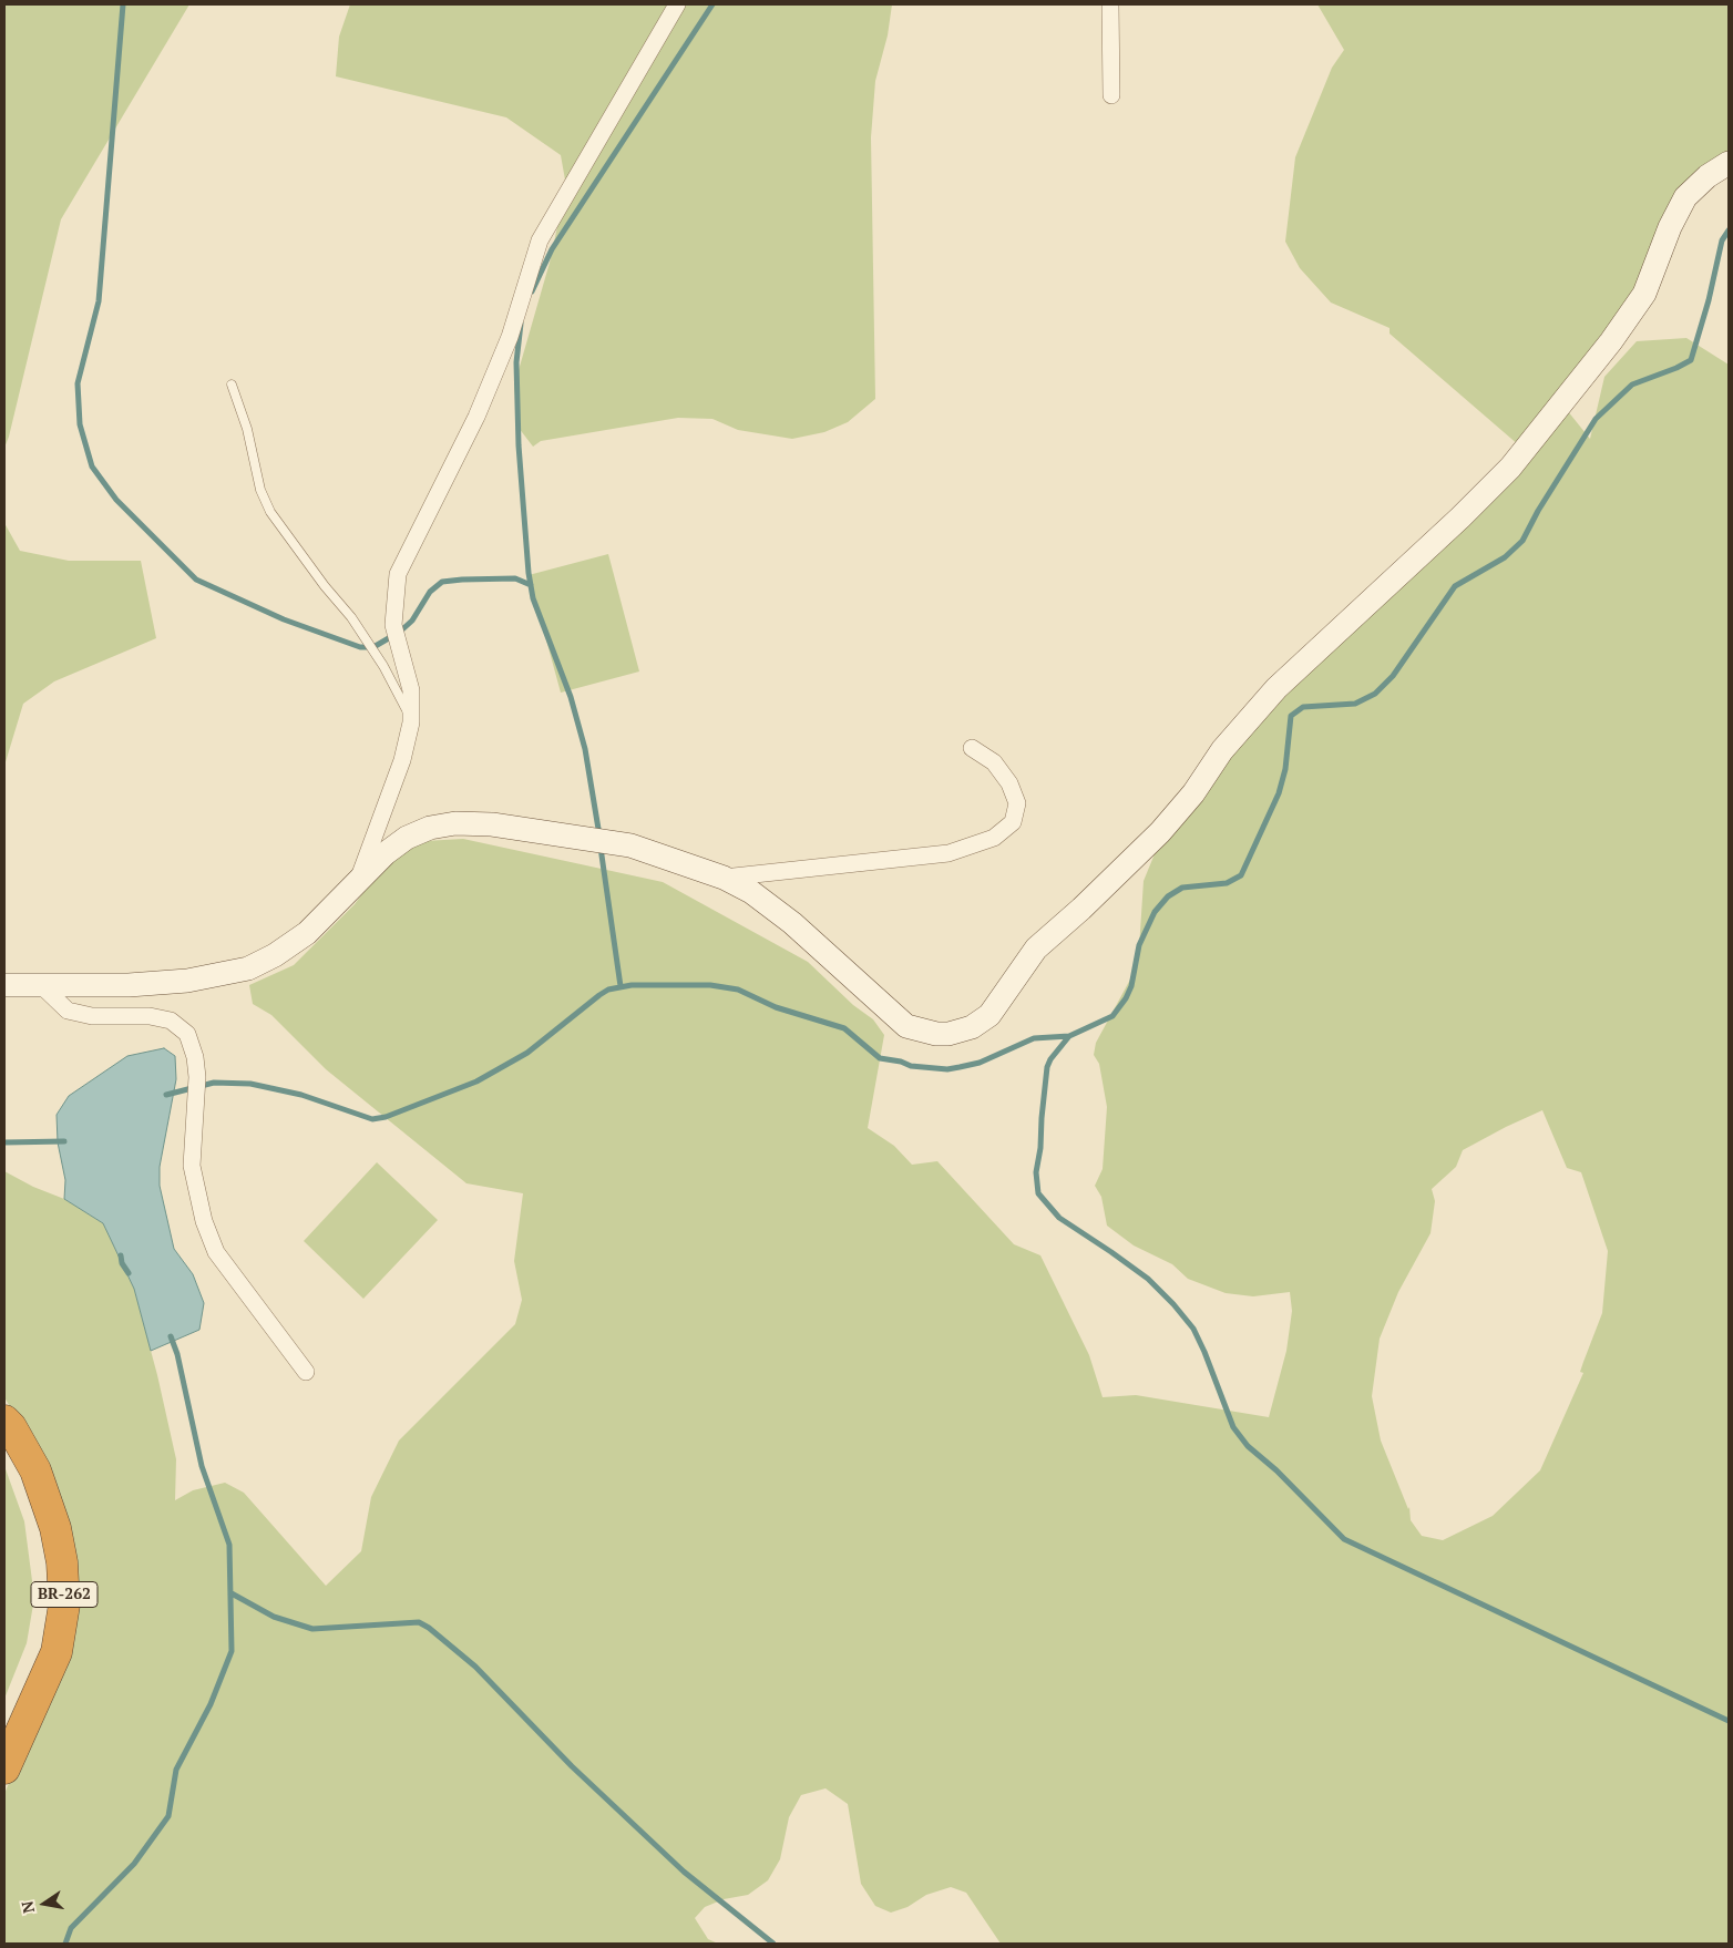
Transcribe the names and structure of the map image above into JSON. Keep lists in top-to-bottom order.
{
  "streets": {
    "highway": ["BR-262"]
  },
  "north": "left"
}
